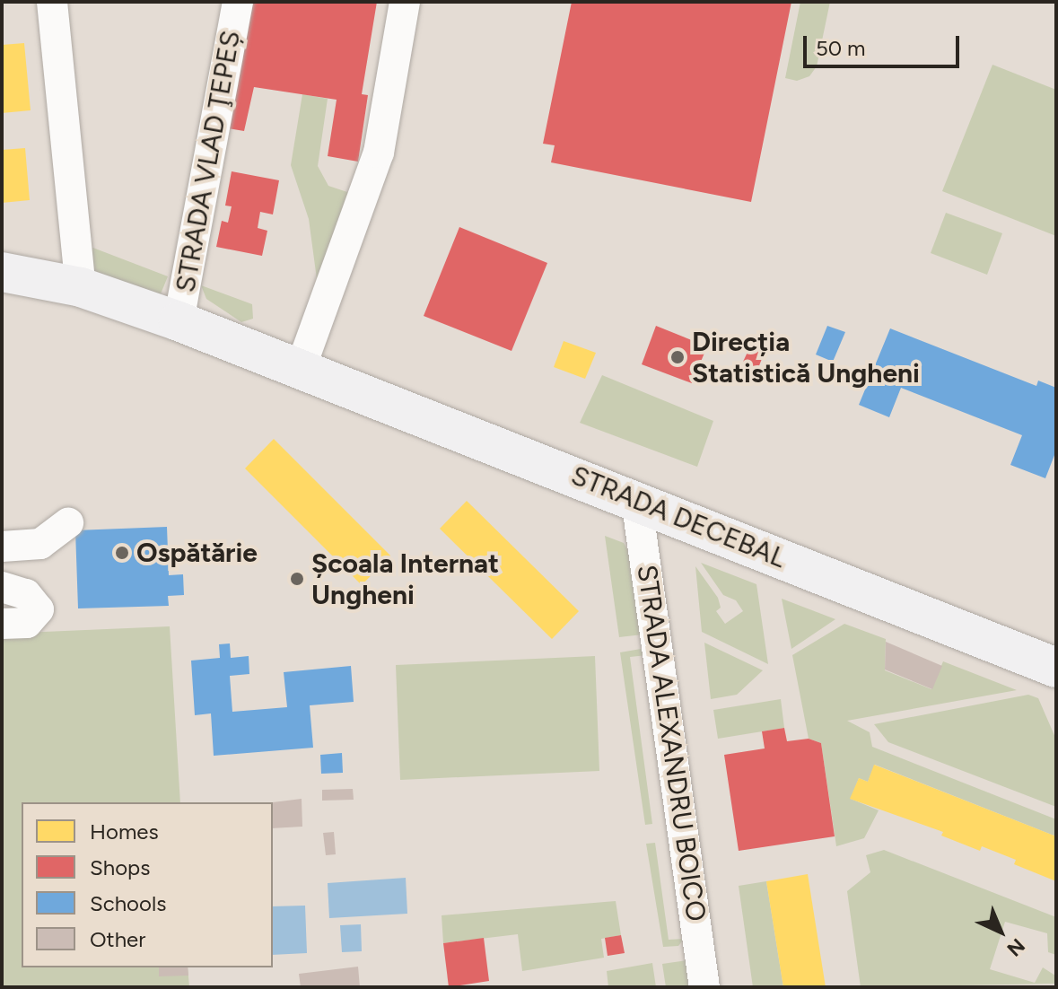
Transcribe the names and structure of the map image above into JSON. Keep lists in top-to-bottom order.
{
  "streets": {
    "main road": ["STRADA DECEBAL"],
    "street": ["STRADA VLAD ŢEPEȘ", "STRADA ALEXANDRU BOICO"]
  },
  "crossings": [
    ["STRADA VLAD ŢEPEȘ", "STRADA DECEBAL"],
    ["STRADA DECEBAL", "STRADA ALEXANDRU BOICO"]
  ],
  "places": ["Direcția Statistică Ungheni", "Ospătărie", "Școala Internat Ungheni"],
  "legend": [
    "Homes",
    "Shops",
    "Schools",
    "Other"
  ],
  "scale_bar": "50 m",
  "north": "bottom right"
}
